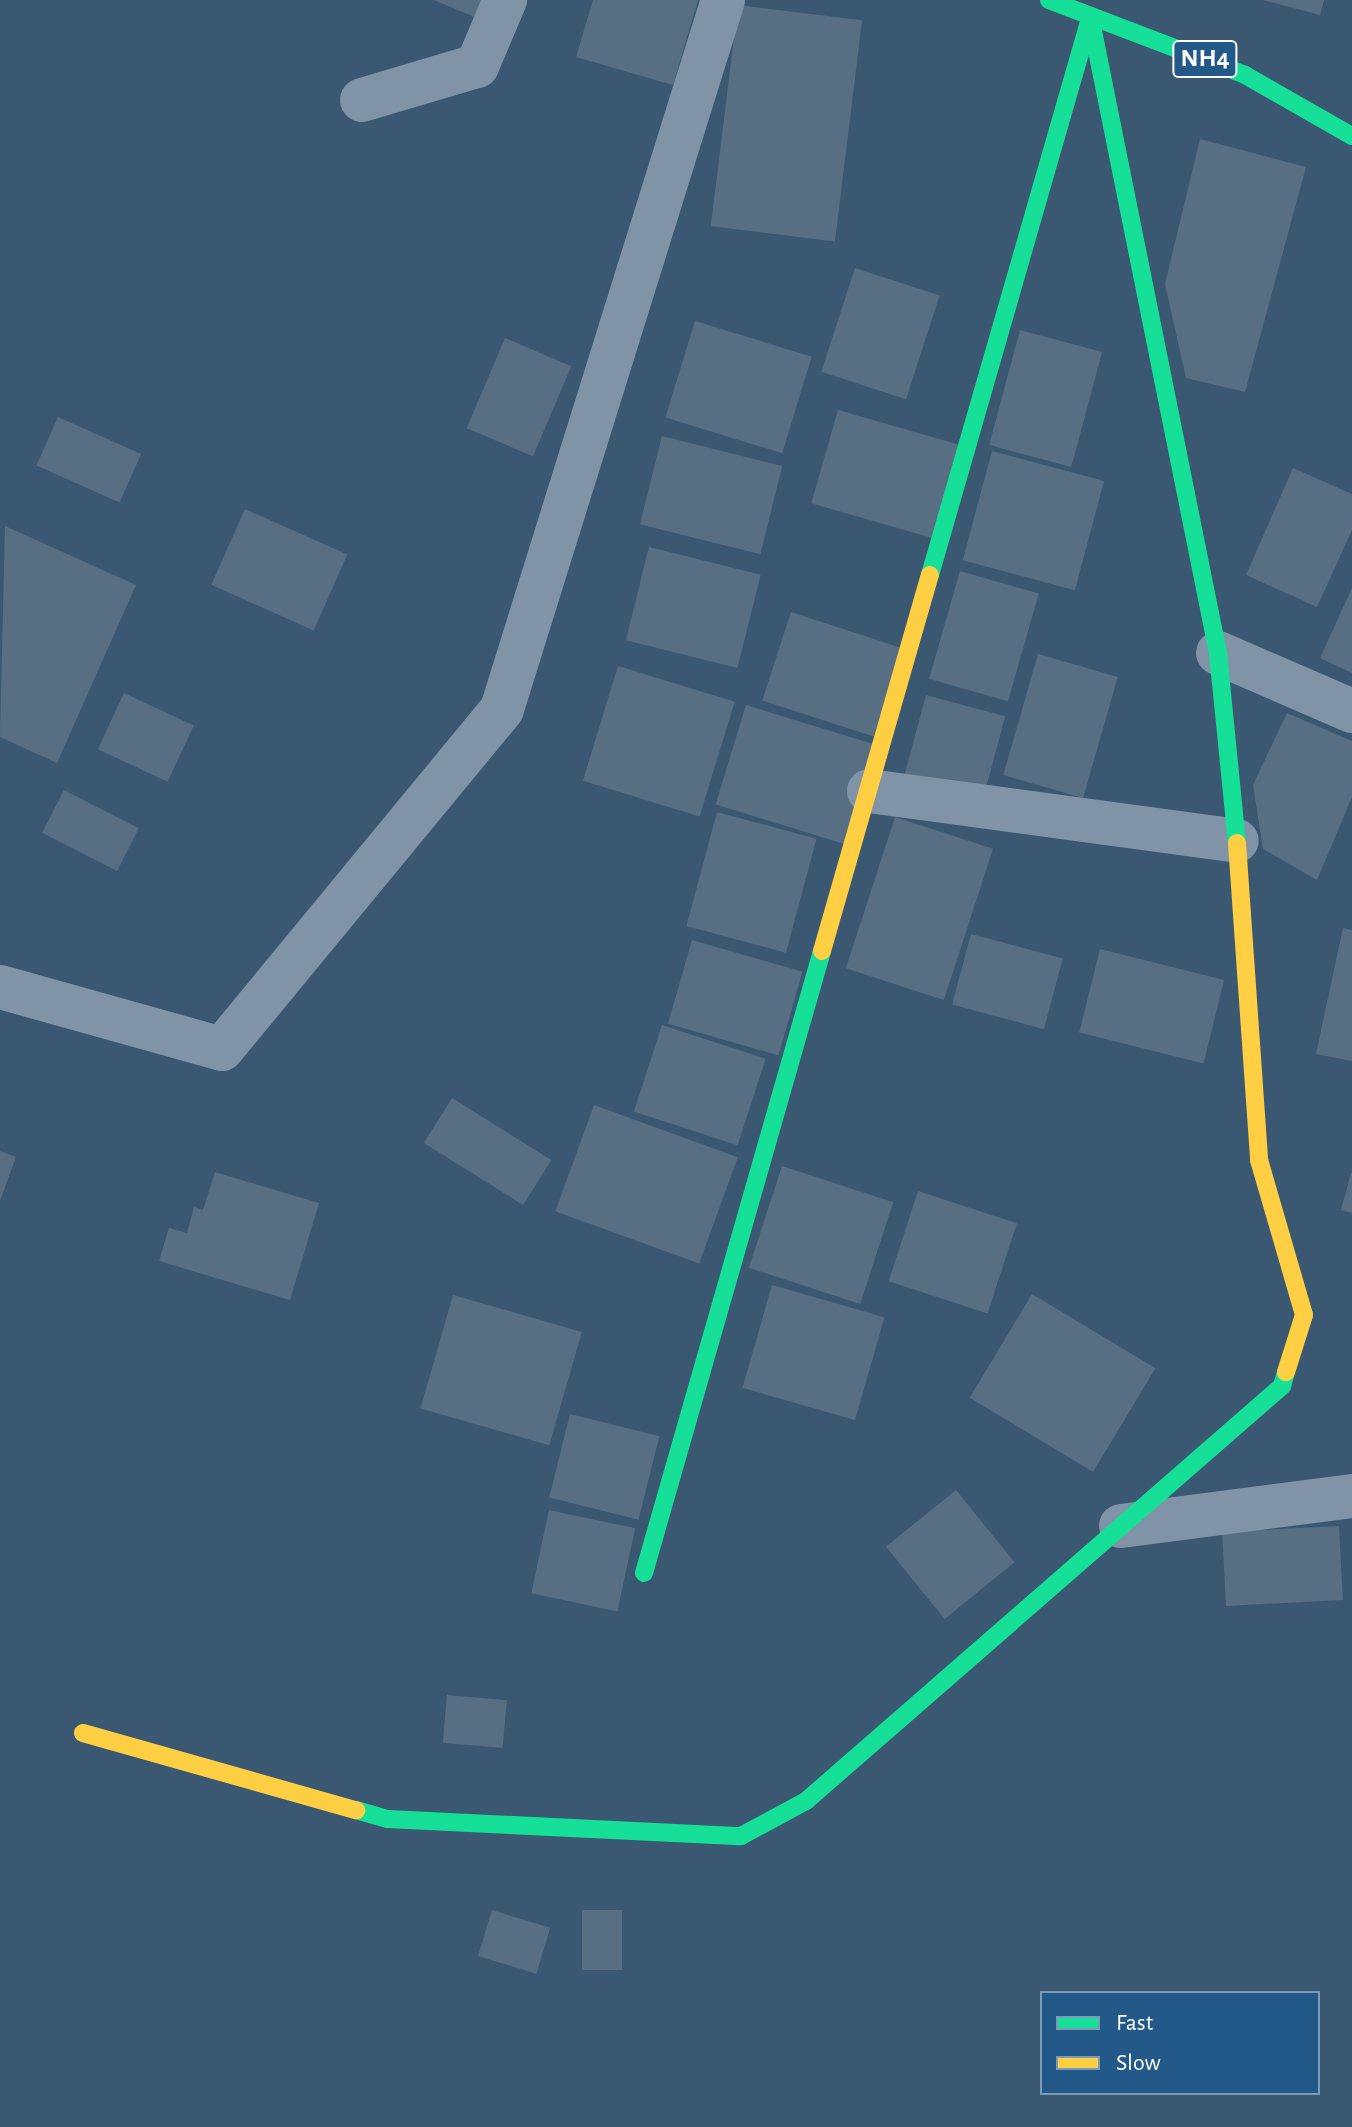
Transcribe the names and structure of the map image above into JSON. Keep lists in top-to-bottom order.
{
  "streets": {
    "main road": ["NH4"]
  },
  "legend": ["Fast", "Slow"]
}
